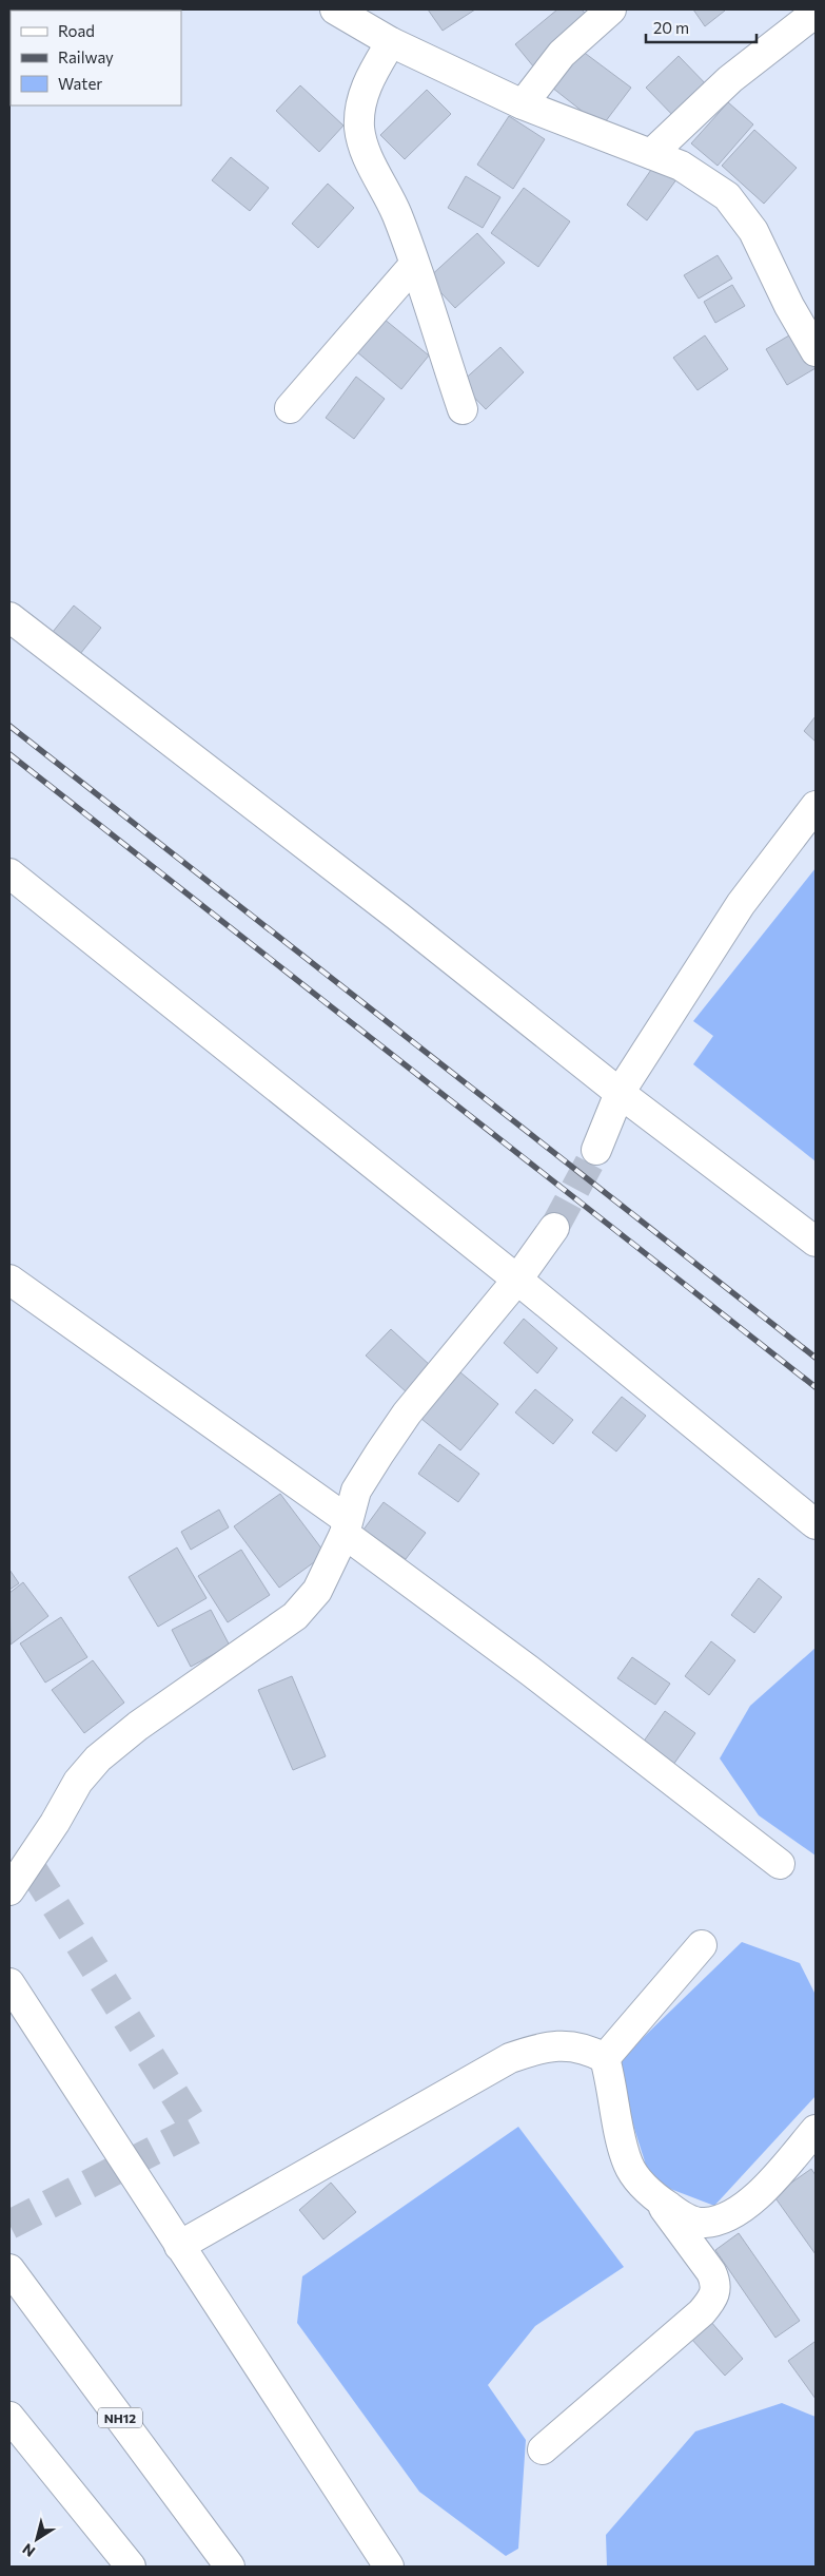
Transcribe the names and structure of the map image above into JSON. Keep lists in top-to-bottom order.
{
  "streets": {
    "main road": ["NH12"]
  },
  "legend": ["Road", "Railway", "Water"],
  "scale_bar": "20 m",
  "north": "bottom left"
}
